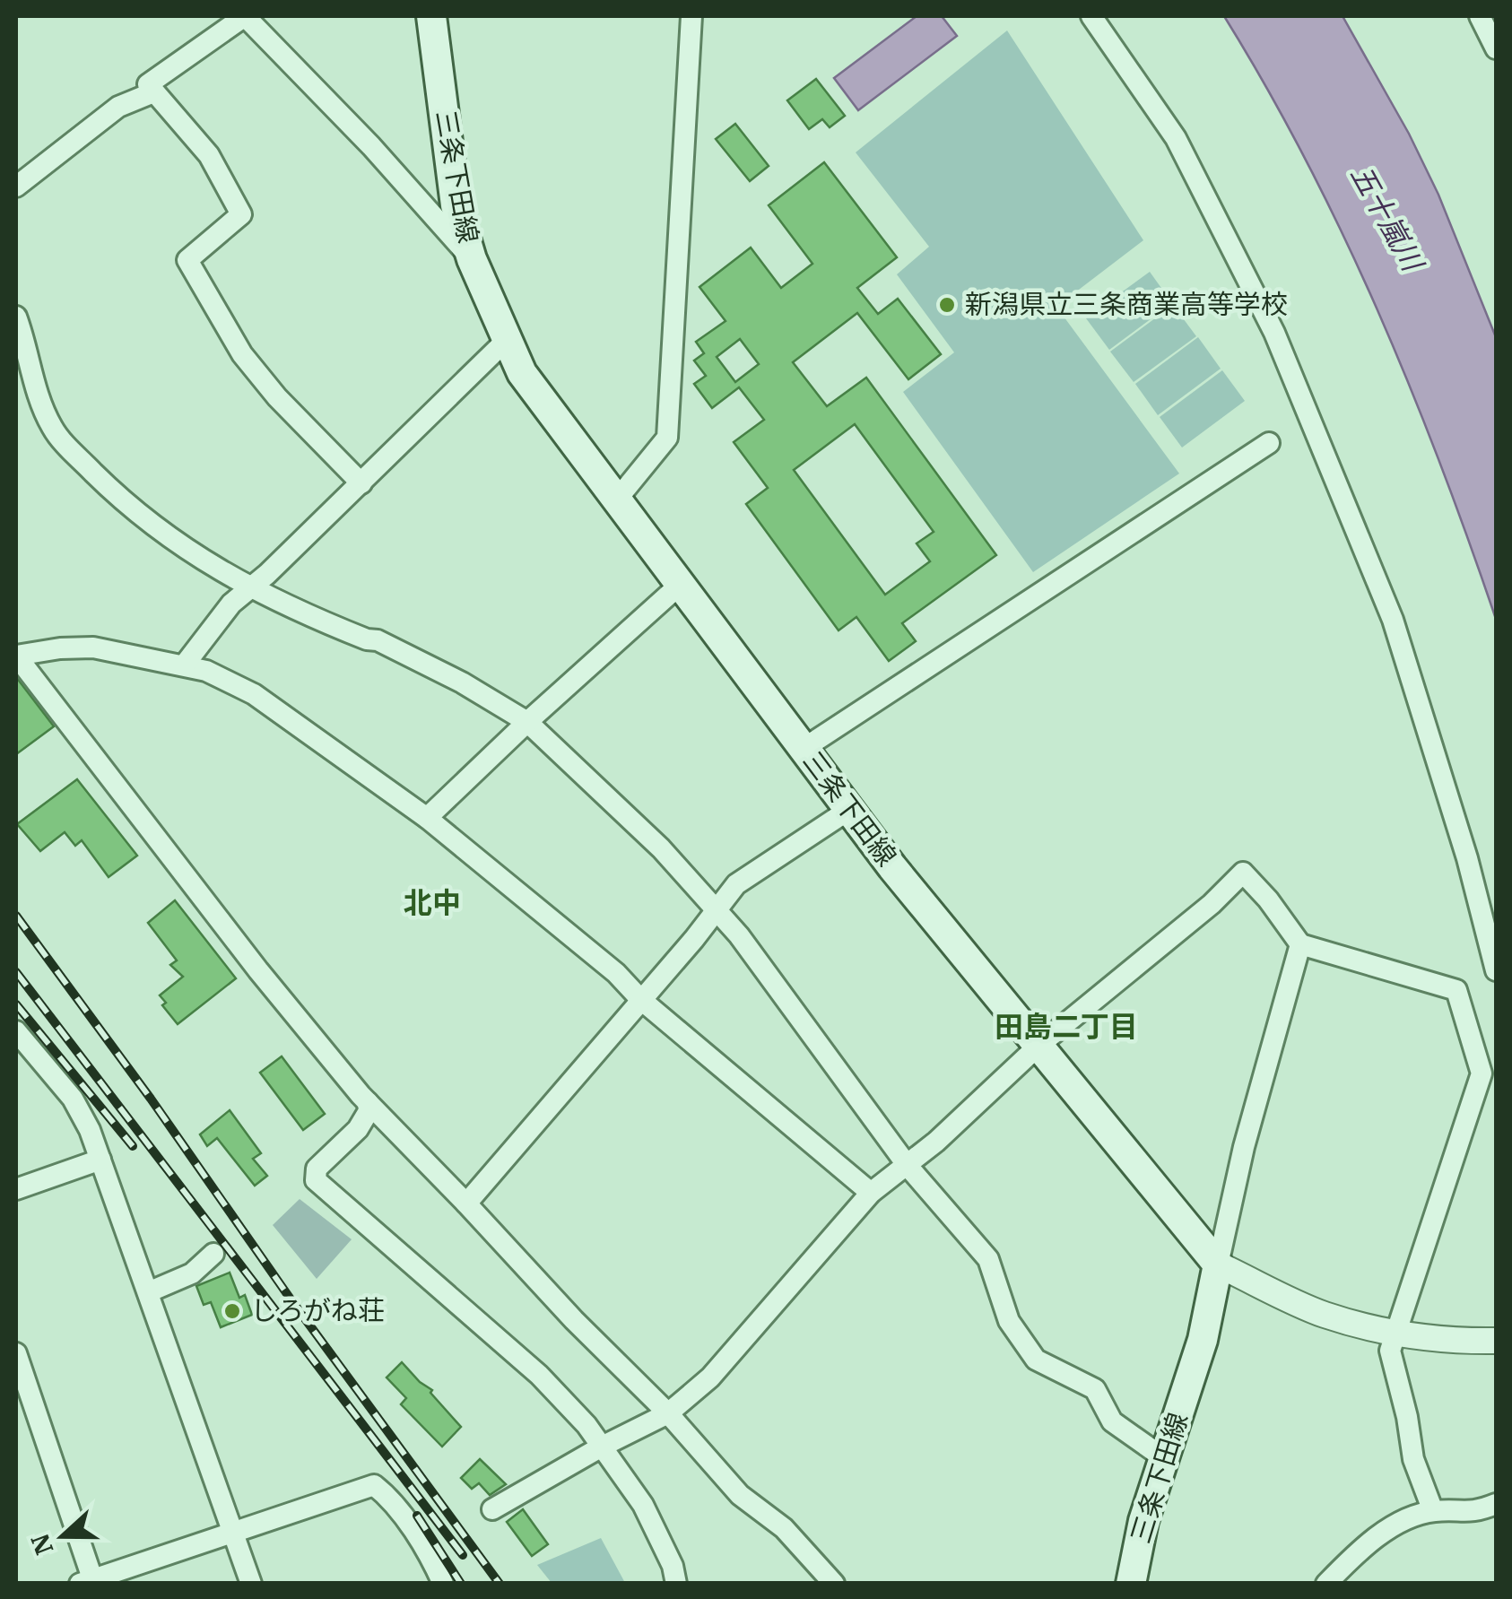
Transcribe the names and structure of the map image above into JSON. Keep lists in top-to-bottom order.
{
  "streets": {
    "main road": ["三条下田線"]
  },
  "districts": ["北中", "田島二丁目"],
  "water": ["五十嵐川"],
  "places": ["新潟県立三条商業高等学校", "しろがね荘"],
  "north": "left"
}
